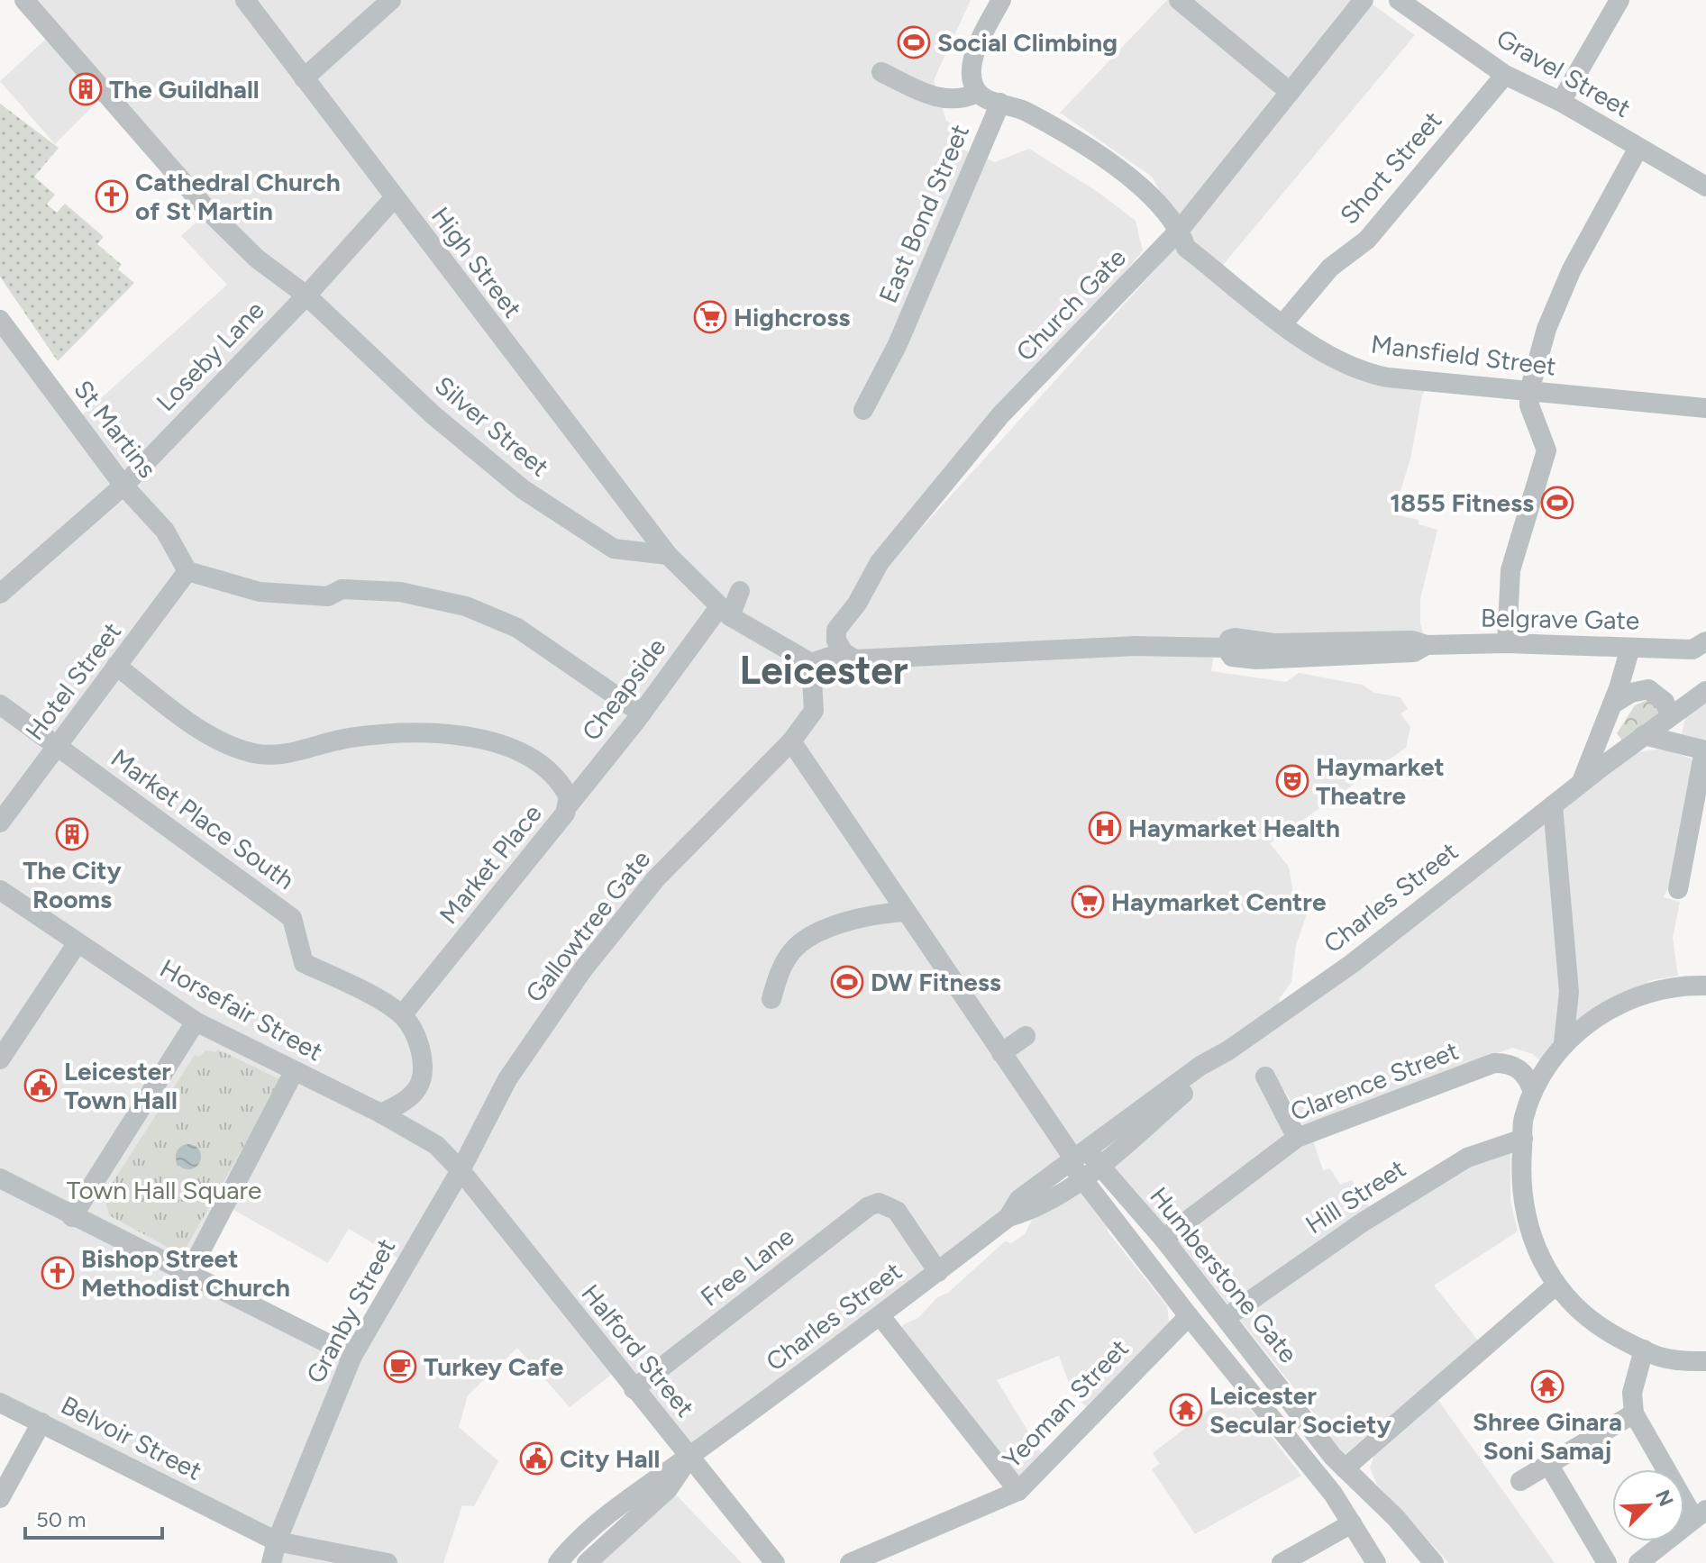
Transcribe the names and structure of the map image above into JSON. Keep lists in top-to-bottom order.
{
  "streets": {
    "street": [
      "Gravel Street",
      "Short Street",
      "East Bond Street",
      "High Street",
      "Church Gate",
      "Mansfield Street",
      "Loseby Lane",
      "Silver Street",
      "St Martins",
      "Belgrave Gate",
      "Hotel Street",
      "Cheapside",
      "Market Place South",
      "Market Place",
      "Charles Street",
      "Gallowtree Gate",
      "Horsefair Street",
      "Clarence Street",
      "Hill Street",
      "Free Lane",
      "Humberstone Gate",
      "Granby Street",
      "Halford Street",
      "Yeoman Street",
      "Belvoir Street"
    ]
  },
  "crossings": [
    ["Gravel Street", "Short Street"],
    ["Short Street", "Mansfield Street"],
    ["East Bond Street", "Mansfield Street"],
    ["High Street", "Loseby Lane"],
    ["High Street", "Silver Street"],
    ["High Street", "Cheapside"],
    ["Church Gate", "Mansfield Street"],
    ["Church Gate", "Belgrave Gate"],
    ["Loseby Lane", "Silver Street"],
    ["Loseby Lane", "St Martins"],
    ["St Martins", "Hotel Street"],
    ["Belgrave Gate", "Charles Street"],
    ["Hotel Street", "Market Place South"],
    ["Hotel Street", "Market Place"],
    ["Cheapside", "Market Place"],
    ["Market Place South", "Market Place"],
    ["Charles Street", "Free Lane"],
    ["Charles Street", "Humberstone Gate"],
    ["Charles Street", "Halford Street"],
    ["Gallowtree Gate", "Horsefair Street"],
    ["Gallowtree Gate", "Granby Street"],
    ["Gallowtree Gate", "Halford Street"],
    ["Horsefair Street", "Granby Street"],
    ["Horsefair Street", "Halford Street"],
    ["Clarence Street", "Humberstone Gate"],
    ["Hill Street", "Humberstone Gate"],
    ["Free Lane", "Halford Street"],
    ["Granby Street", "Halford Street"],
    ["Granby Street", "Belvoir Street"]
  ],
  "districts": ["Leicester"],
  "parks": ["Town Hall Square"],
  "places": {
    "sports": ["Social Climbing", "1855 Fitness", "DW Fitness"],
    "building": ["The Guildhall", "The City Rooms"],
    "church": ["Cathedral Church of St Martin", "Bishop Street Methodist Church"],
    "supermarket": ["Highcross", "Haymarket Centre"],
    "theatre": ["Haymarket Theatre"],
    "hospital": ["Haymarket Health"],
    "public building": ["Leicester Town Hall", "City Hall"],
    "cafe": ["Turkey Cafe"],
    "temple": ["Shree Ginara Soni Samaj", "Leicester Secular Society"]
  },
  "scale_bar": "50 m",
  "north": "top right"
}
